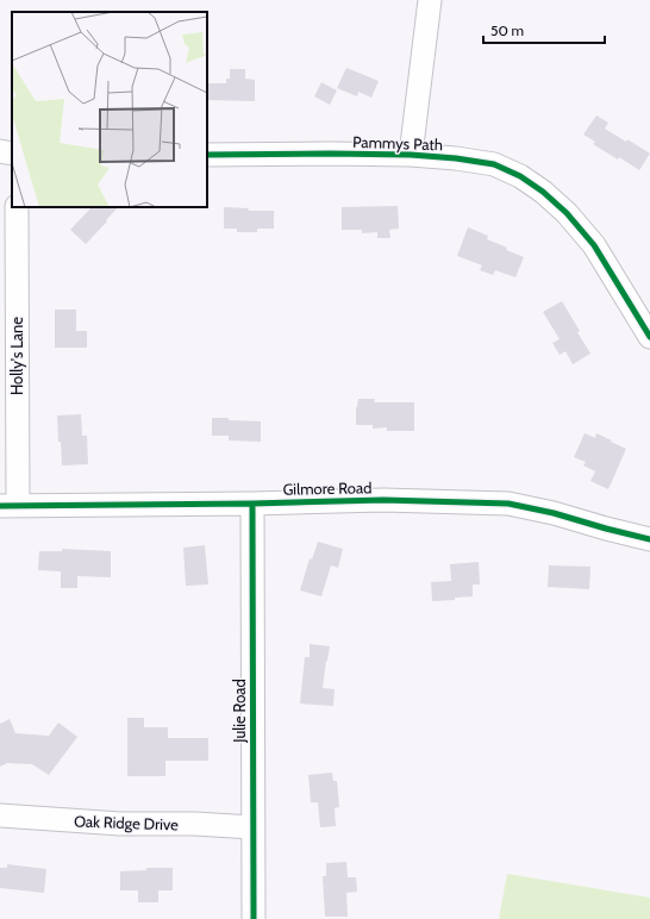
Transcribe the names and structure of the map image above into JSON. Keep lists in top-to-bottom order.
{
  "streets": {
    "street": [
      "Pammys Path",
      "Holly's Lane",
      "Gilmore Road",
      "Julie Road",
      "Oak Ridge Drive"
    ]
  },
  "crossings": [
    ["Holly's Lane", "Gilmore Road"],
    ["Gilmore Road", "Julie Road"],
    ["Julie Road", "Oak Ridge Drive"]
  ],
  "scale_bar": "50 m"
}
